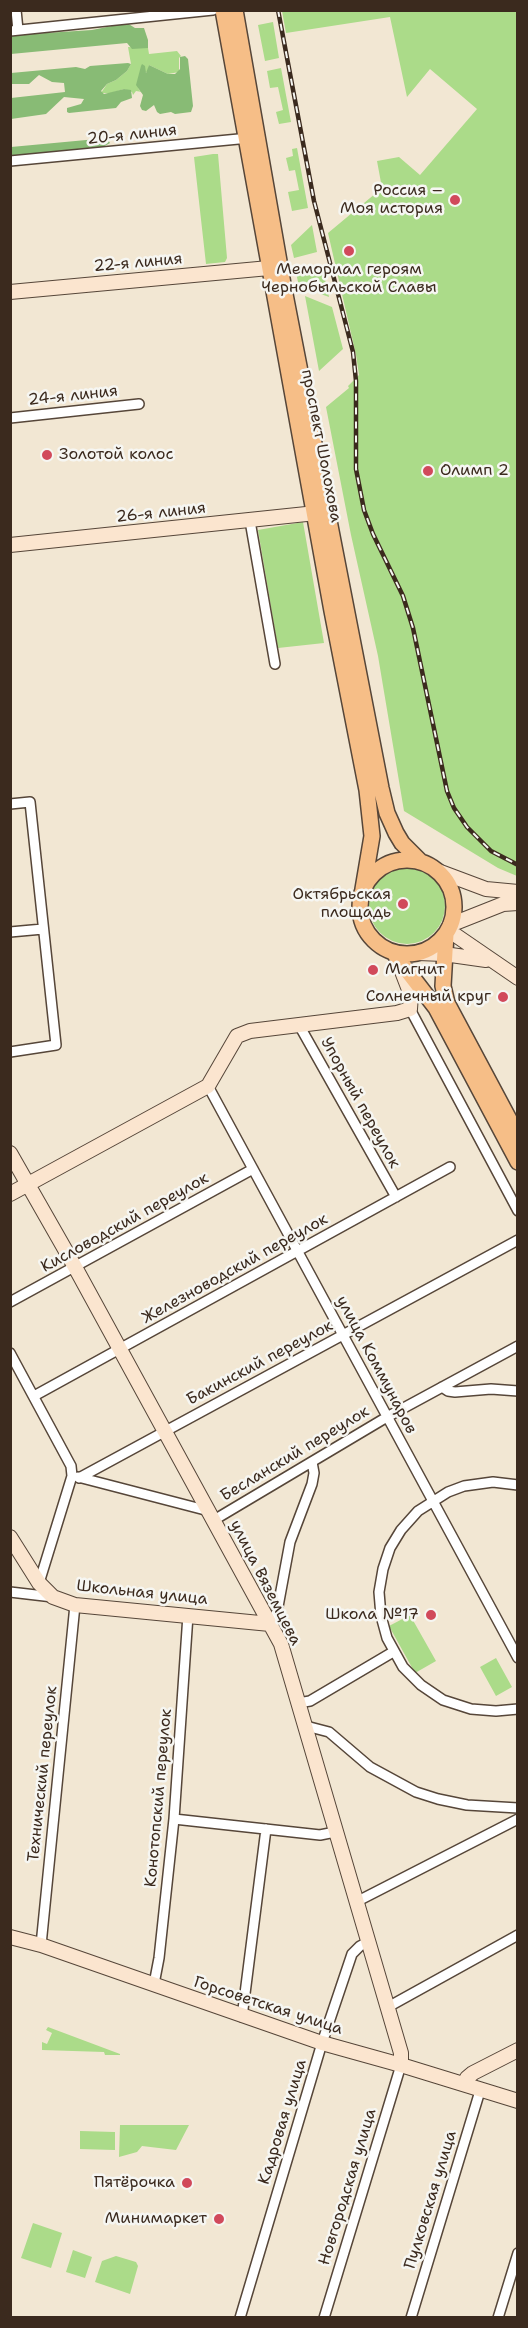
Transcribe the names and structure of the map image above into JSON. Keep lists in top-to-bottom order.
{
  "streets": {
    "main road": ["проспект Шолохова"],
    "street": [
      "20-я линия",
      "22-я линия",
      "24-я линия",
      "26-я линия",
      "Упорный переулок",
      "Кисловодский переулок",
      "Железноводский переулок",
      "Бакинский переулок",
      "улица Коммунаров",
      "Бесланский переулок",
      "улица Вяземцева",
      "Школьная улица",
      "Технический переулок",
      "Конотопский переулок",
      "Горсоветская улица",
      "Кадровая улица",
      "Новгородская улица",
      "Пулковская улица"
    ]
  },
  "crossings": [
    ["20-я линия", "проспект Шолохова"],
    ["22-я линия", "проспект Шолохова"],
    ["проспект Шолохова", "26-я линия"],
    ["Упорный переулок", "Железноводский переулок"],
    ["Кисловодский переулок", "улица Коммунаров"],
    ["Кисловодский переулок", "улица Вяземцева"],
    ["Железноводский переулок", "улица Коммунаров"],
    ["Железноводский переулок", "улица Вяземцева"],
    ["Бакинский переулок", "улица Коммунаров"],
    ["Бакинский переулок", "Бесланский переулок"],
    ["Бакинский переулок", "улица Вяземцева"],
    ["улица Коммунаров", "Бесланский переулок"],
    ["Бесланский переулок", "улица Вяземцева"],
    ["улица Вяземцева", "Школьная улица"],
    ["улица Вяземцева", "Горсоветская улица"],
    ["улица Вяземцева", "Кадровая улица"],
    ["улица Вяземцева", "Новгородская улица"],
    ["Школьная улица", "Технический переулок"],
    ["Школьная улица", "Конотопский переулок"],
    ["Технический переулок", "Горсоветская улица"],
    ["Конотопский переулок", "Горсоветская улица"],
    ["Горсоветская улица", "Кадровая улица"],
    ["Горсоветская улица", "Новгородская улица"],
    ["Горсоветская улица", "Пулковская улица"]
  ],
  "places": [
    "Россия – Моя история",
    "Мемориал героям Чернобыльской Славы",
    "Золотой колос",
    "Олимп 2",
    "Октябрьская площадь",
    "Магнит",
    "Солнечный круг",
    "Школа №17",
    "Пятёрочка",
    "Минимаркет"
  ]
}
